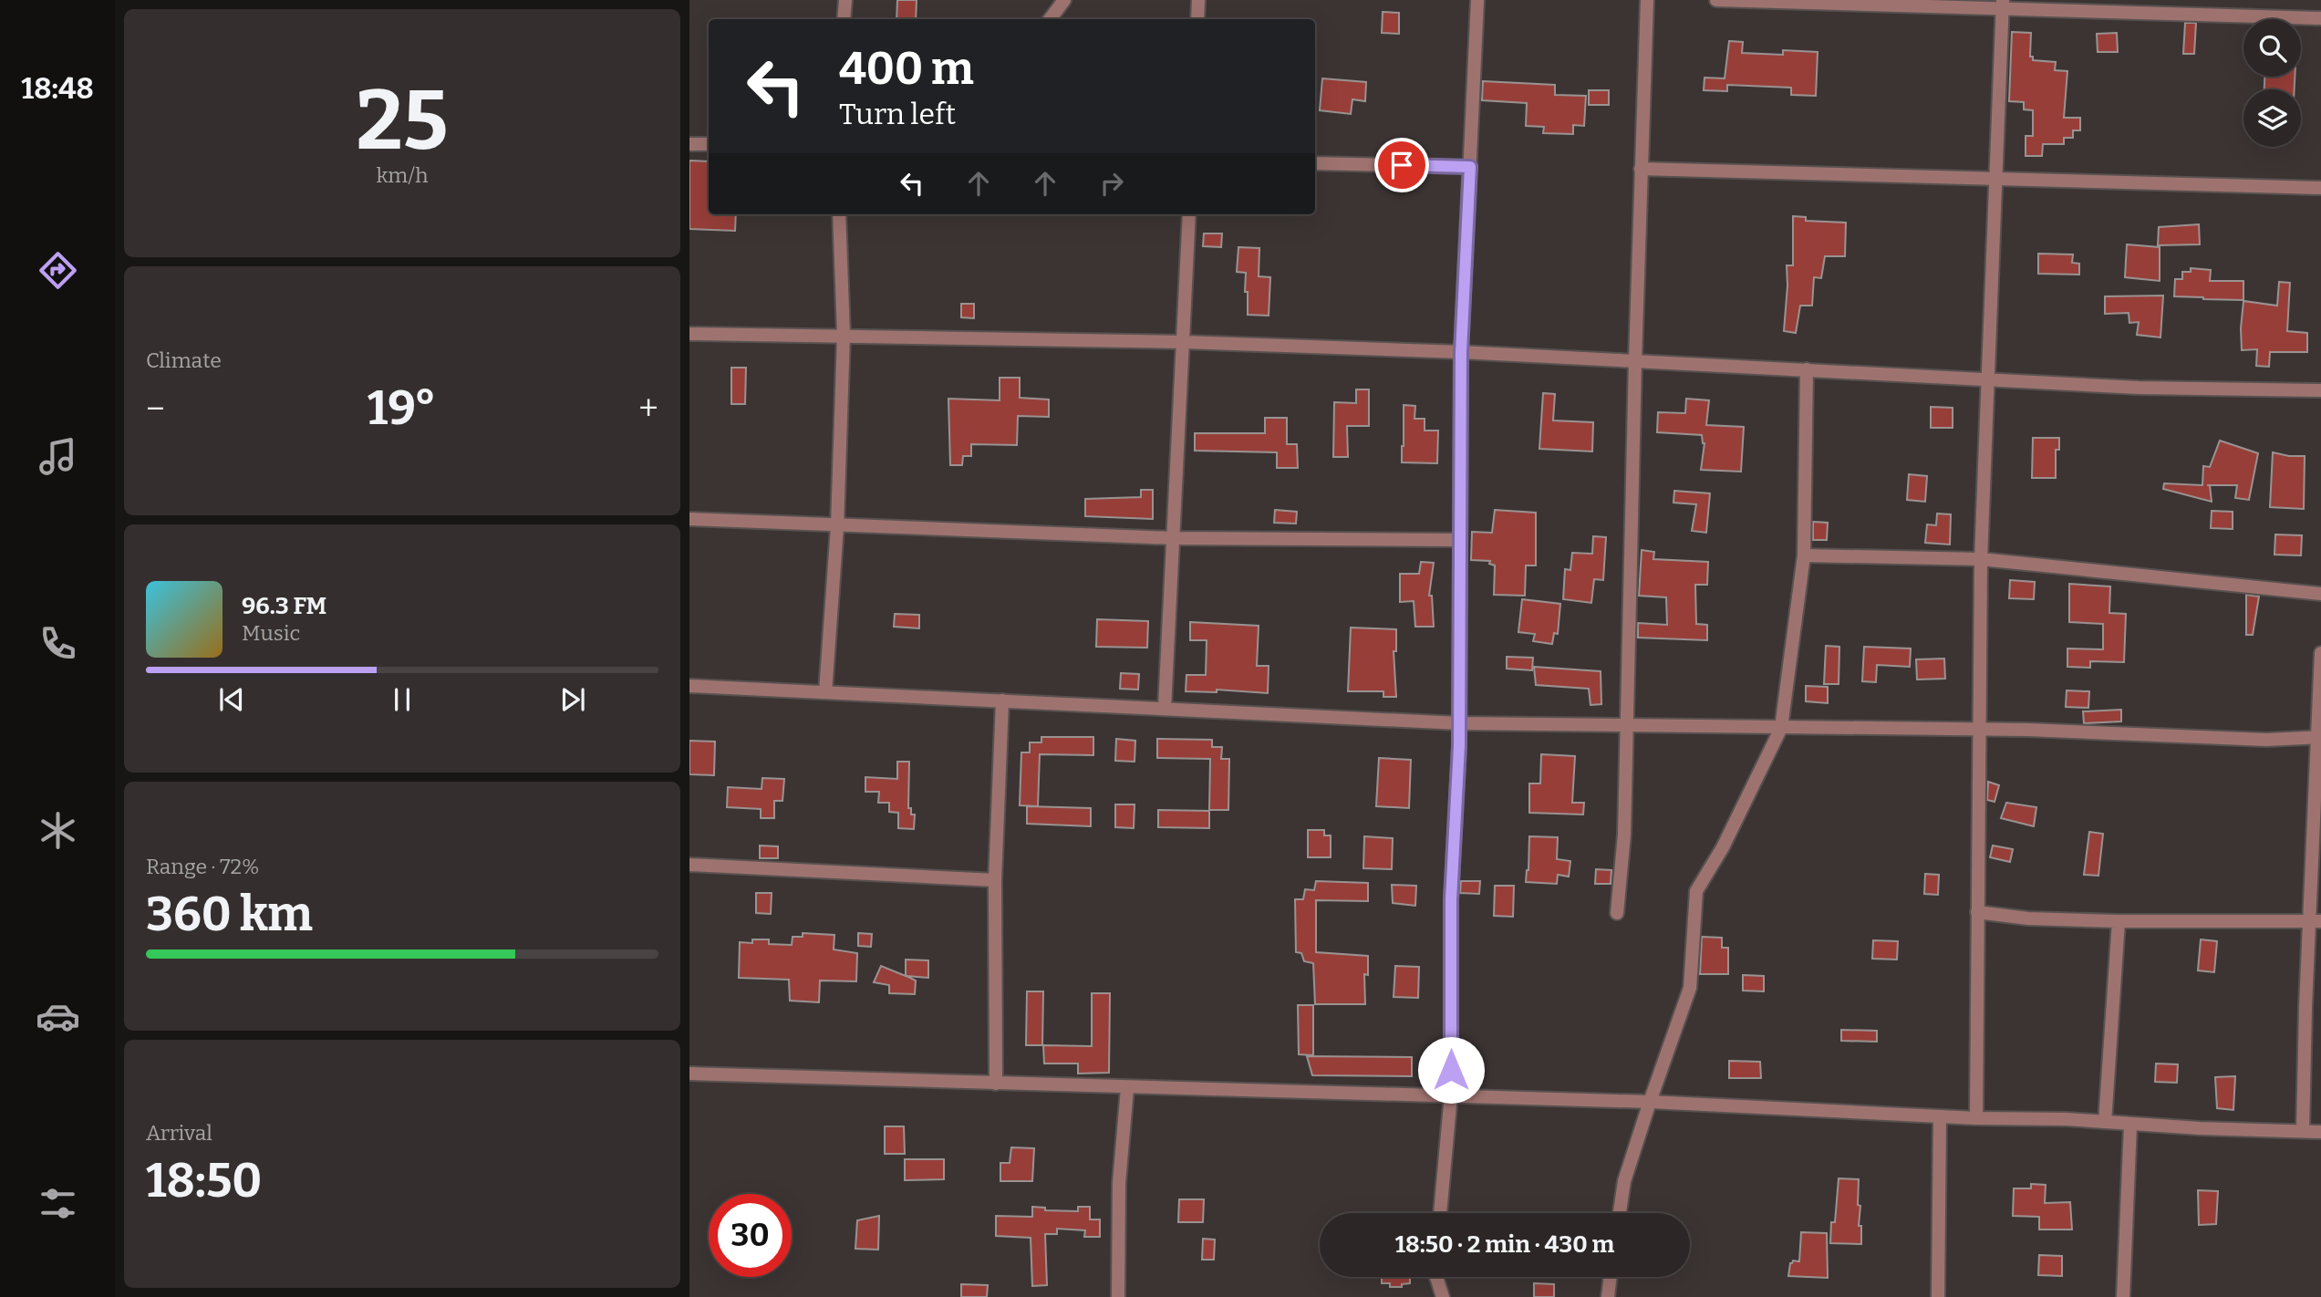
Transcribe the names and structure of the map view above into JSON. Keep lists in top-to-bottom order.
{
  "page": {
    "tabs": "18:48",
    "tile": [
      ["25", "km/h"],
      "Climate",
      ["Range · 72%", "360 km"],
      ["Arrival", "18:50"]
    ],
    "turn": ["400 m", "Turn left"],
    "heat": ["−", "19°", "+"],
    "song": ["96.3 FM", "Music"],
    "limit": "30",
    "trip": "18:50 · 2 min · 430 m"
  }
}
